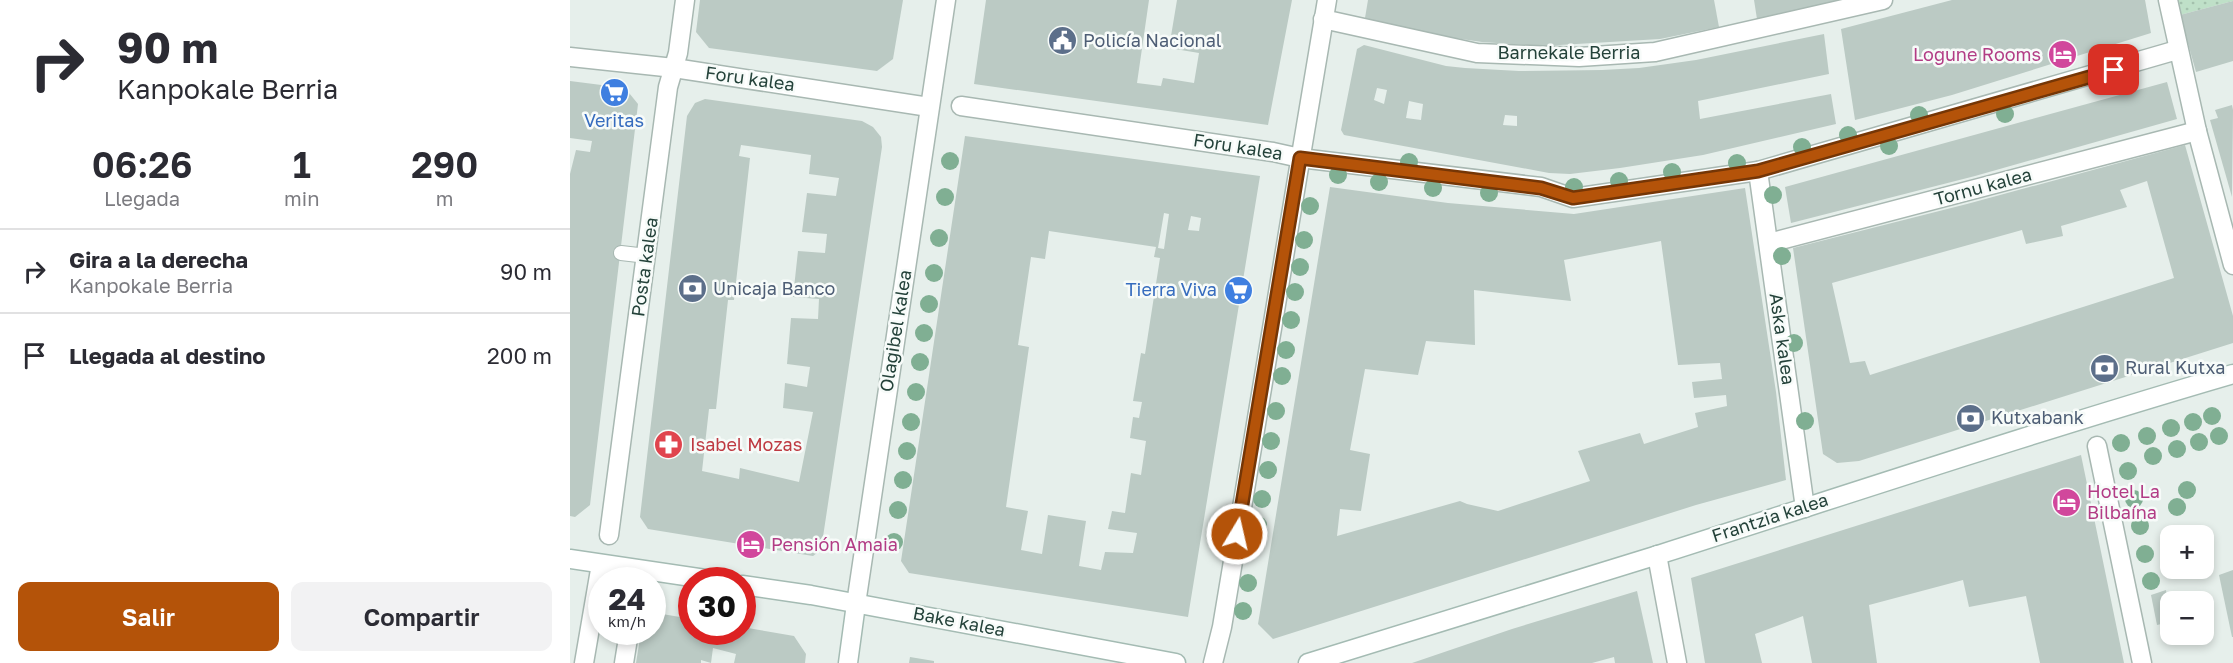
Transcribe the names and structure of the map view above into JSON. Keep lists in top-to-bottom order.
{
  "streets": {
    "street": [
      "Barnekale Berria",
      "Foru kalea",
      "Tornu kalea",
      "Posta kalea",
      "Olagibel kalea",
      "Aska kalea",
      "Frantzia kalea",
      "Bake kalea"
    ]
  },
  "crossings": [
    ["Foru kalea", "Posta kalea"],
    ["Foru kalea", "Olagibel kalea"],
    ["Foru kalea", "Aska kalea"],
    ["Tornu kalea", "Aska kalea"],
    ["Olagibel kalea", "Bake kalea"],
    ["Aska kalea", "Frantzia kalea"]
  ],
  "places": {
    "public building": ["Policía Nacional"],
    "hotel": ["Logune Rooms", "Hotel La Bilbaína", "Pensión Amaia"],
    "supermarket": ["Veritas", "Tierra Viva"],
    "bank": ["Unicaja Banco", "Rural Kutxa", "Kutxabank"],
    "pharmacy": ["Isabel Mozas"]
  },
  "page": {
    "turn": ["90 m", "Kanpokale Berria"],
    "eta": [
      "06:26",
      "Llegada",
      "1",
      "min",
      "290",
      "m"
    ],
    "list": [
      {
        "name": "Gira a la derecha",
        "note": "Kanpokale Berria",
        "value": "90 m"
      },
      {
        "name": "Llegada al destino",
        "value": "200 m"
      }
    ],
    "map_buttons": ["+", "−"],
    "speed": "24 km/h",
    "limit": "30",
    "buttons": ["Salir", "Compartir"]
  }
}
